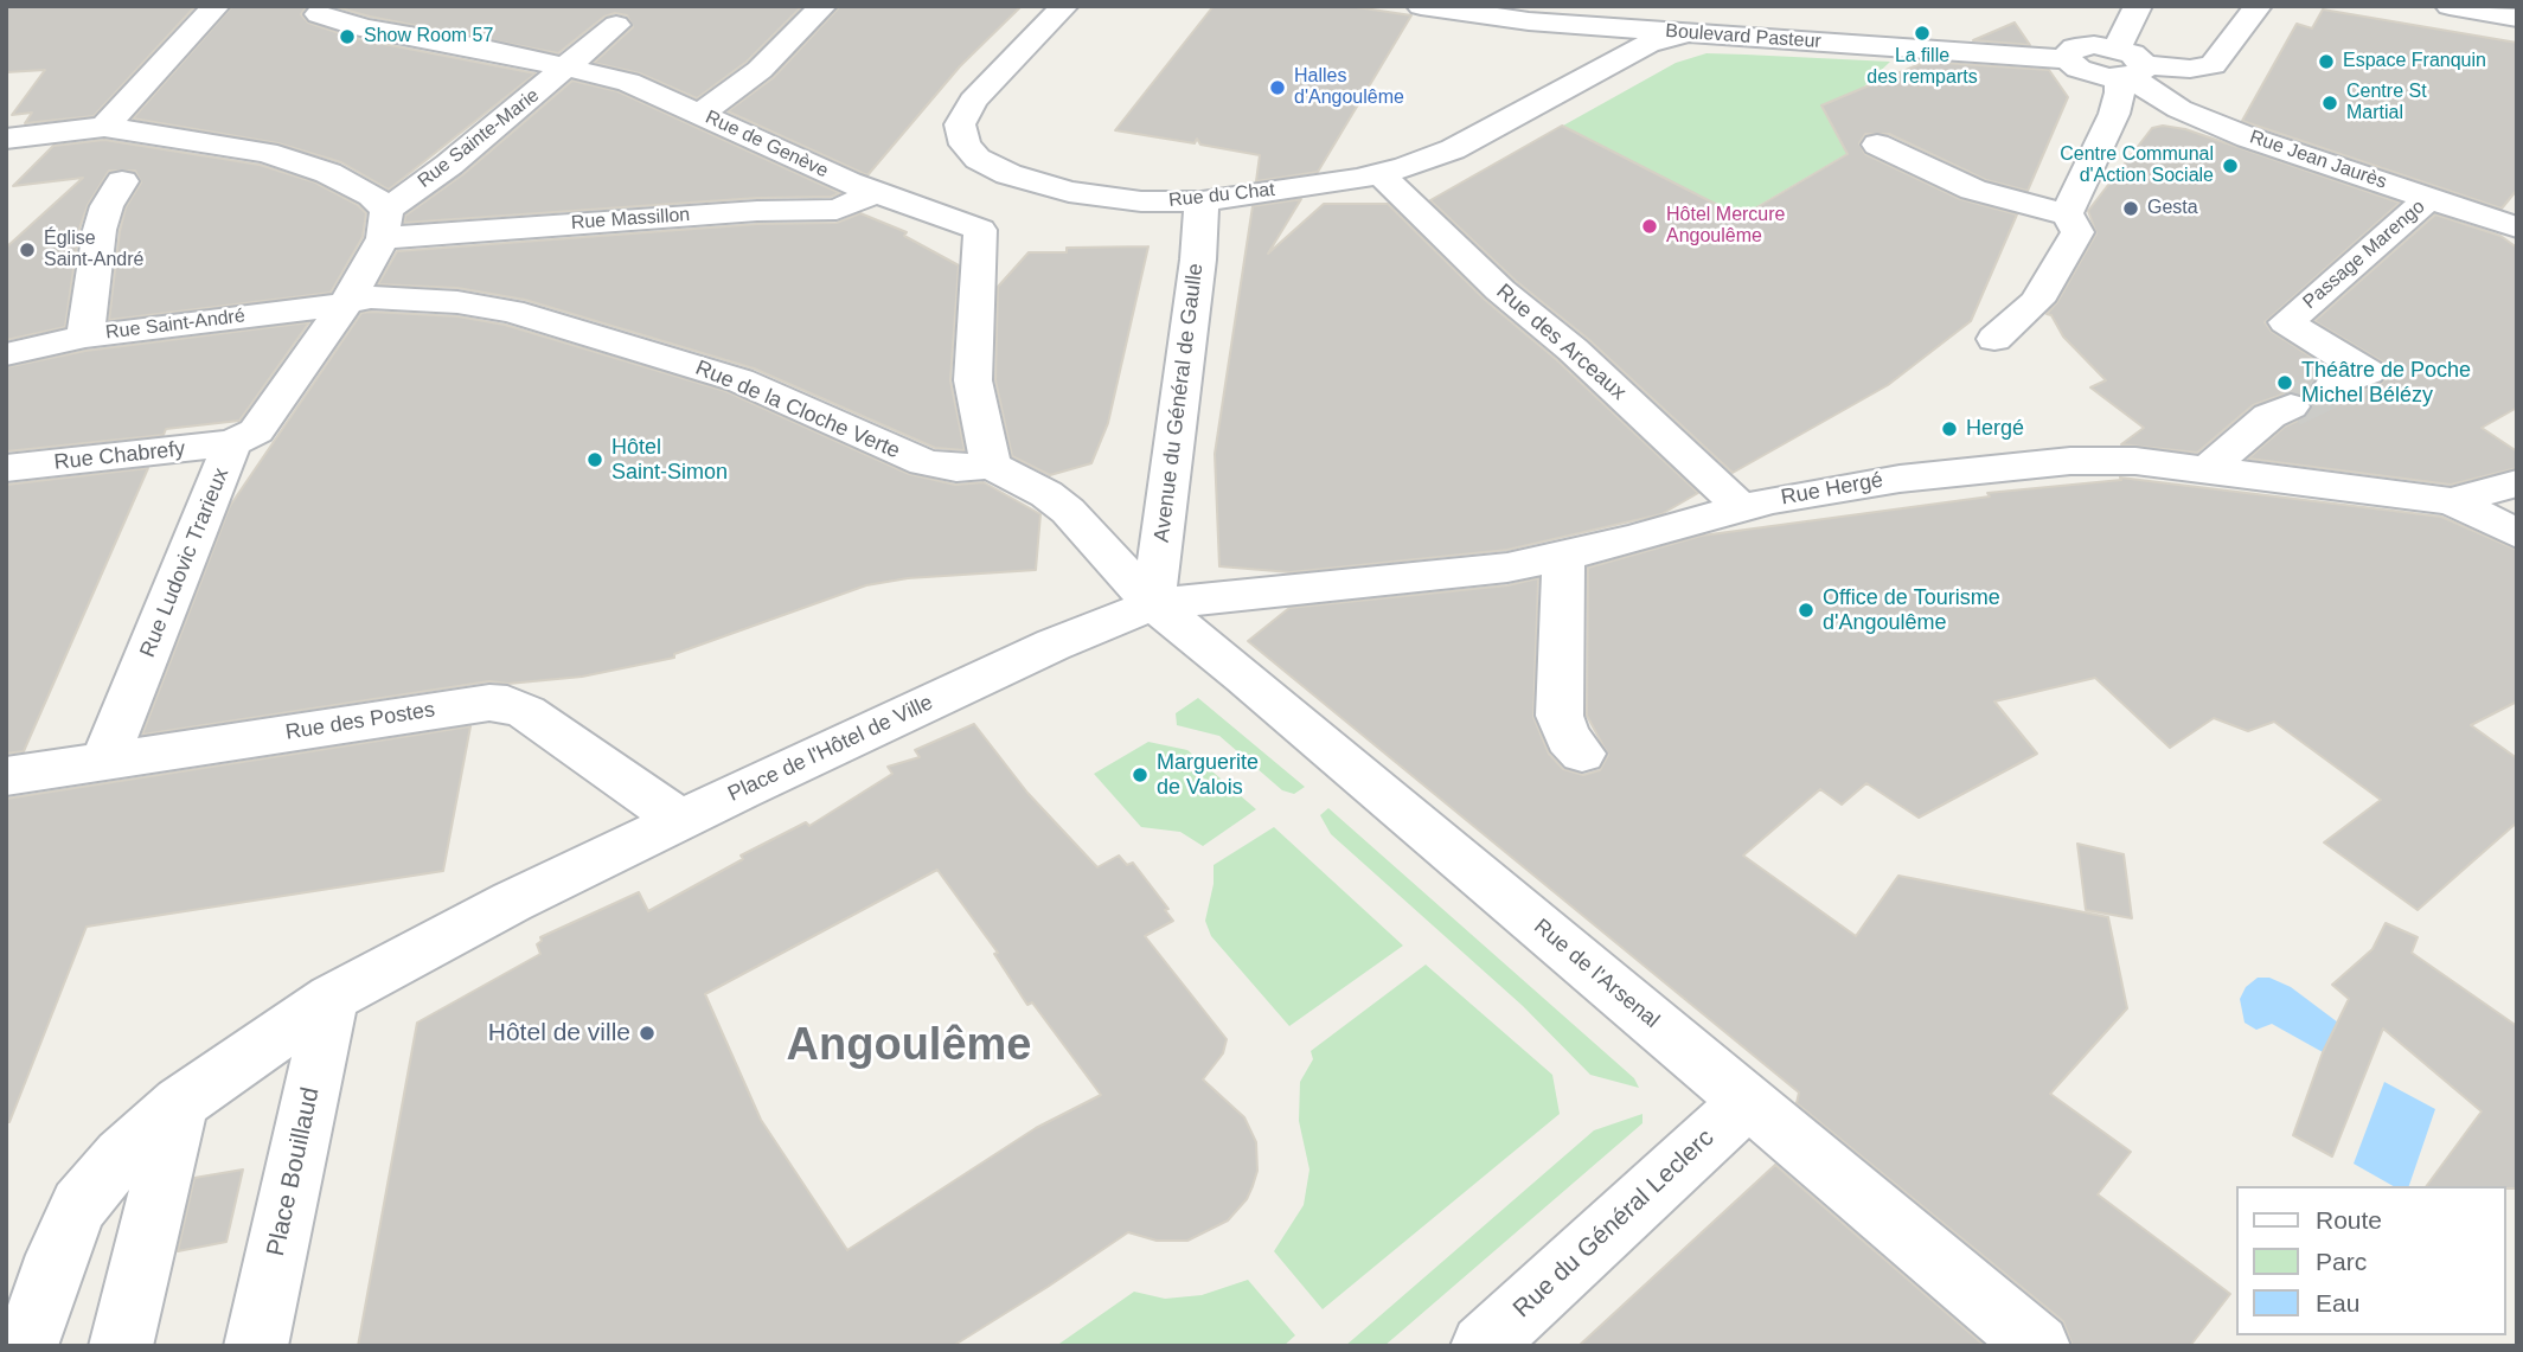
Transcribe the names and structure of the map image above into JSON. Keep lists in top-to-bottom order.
{
  "streets": {
    "street": [
      "Boulevard Pasteur",
      "Rue Sainte-Marie",
      "Rue de Genève",
      "Rue Jean Jaurès",
      "Rue du Chat",
      "Rue Massillon",
      "Passage Marengo",
      "Rue Saint-André",
      "Rue des Arceaux",
      "Avenue du Général de Gaulle",
      "Rue de la Cloche Verte",
      "Rue Chabrefy",
      "Rue Hergé",
      "Rue Ludovic Trarieux",
      "Rue des Postes",
      "Place de l'Hôtel de Ville",
      "Rue de l'Arsenal",
      "Place Bouillaud",
      "Rue du Général Leclerc"
    ]
  },
  "crossings": [
    ["Boulevard Pasteur", "Rue Jean Jaurès"],
    ["Boulevard Pasteur", "Rue du Chat"],
    ["Rue Sainte-Marie", "Rue de Genève"],
    ["Rue Sainte-Marie", "Rue Massillon"],
    ["Rue Sainte-Marie", "Rue Ludovic Trarieux"],
    ["Rue de Genève", "Rue Massillon"],
    ["Rue de Genève", "Rue de la Cloche Verte"],
    ["Rue Jean Jaurès", "Passage Marengo"],
    ["Rue du Chat", "Rue des Arceaux"],
    ["Rue du Chat", "Avenue du Général de Gaulle"],
    ["Rue Massillon", "Rue Ludovic Trarieux"],
    ["Rue Saint-André", "Rue de la Cloche Verte"],
    ["Rue Saint-André", "Rue Ludovic Trarieux"],
    ["Rue des Arceaux", "Rue Hergé"],
    ["Avenue du Général de Gaulle", "Rue de la Cloche Verte"],
    ["Avenue du Général de Gaulle", "Rue Hergé"],
    ["Avenue du Général de Gaulle", "Place de l'Hôtel de Ville"],
    ["Avenue du Général de Gaulle", "Rue de l'Arsenal"],
    ["Rue de la Cloche Verte", "Rue Hergé"],
    ["Rue de la Cloche Verte", "Rue Ludovic Trarieux"],
    ["Rue de la Cloche Verte", "Place de l'Hôtel de Ville"],
    ["Rue de la Cloche Verte", "Rue de l'Arsenal"],
    ["Rue Chabrefy", "Rue Ludovic Trarieux"],
    ["Rue Hergé", "Place de l'Hôtel de Ville"],
    ["Rue Hergé", "Rue de l'Arsenal"],
    ["Rue Ludovic Trarieux", "Rue des Postes"],
    ["Rue des Postes", "Place de l'Hôtel de Ville"],
    ["Place de l'Hôtel de Ville", "Rue de l'Arsenal"],
    ["Place de l'Hôtel de Ville", "Place Bouillaud"],
    ["Rue de l'Arsenal", "Rue du Général Leclerc"]
  ],
  "districts": ["Angoulême"],
  "places": [
    "La fille des remparts",
    "Show Room 57",
    "Espace Franquin",
    "Halles d'Angoulême",
    "Centre St Martial",
    "Centre Communal d'Action Sociale",
    "Gesta",
    "Hôtel Mercure Angoulême",
    "Église Saint-André",
    "Théâtre de Poche Michel Bélézy",
    "Hergé",
    "Hôtel Saint-Simon",
    "Office de Tourisme d'Angoulême",
    "Marguerite de Valois",
    "Hôtel de ville"
  ],
  "legend": ["Route", "Parc", "Eau"]
}
